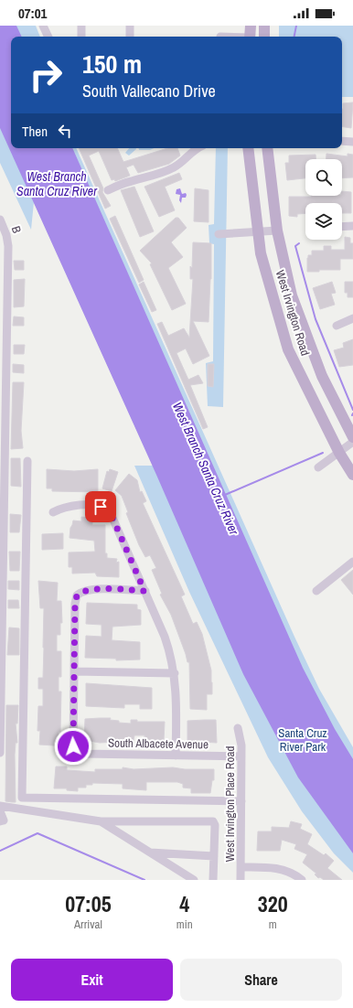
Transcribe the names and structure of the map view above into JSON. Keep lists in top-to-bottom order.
{
  "streets": {
    "main road": ["West Irvington Road"],
    "street": ["B", "South Albacete Avenue", "West Irvington Place Road"]
  },
  "crossings": [
    ["South Albacete Avenue", "West Irvington Place Road"]
  ],
  "water": ["West Branch Santa Cruz River"],
  "parks": ["Santa Cruz River Park"],
  "page": {
    "status": "07:01",
    "turn": ["150 m", "South Vallecano Drive"],
    "then": "Then",
    "eta": [
      "07:05",
      "Arrival",
      "4",
      "min",
      "320",
      "m"
    ],
    "buttons": ["Exit", "Share"]
  }
}
